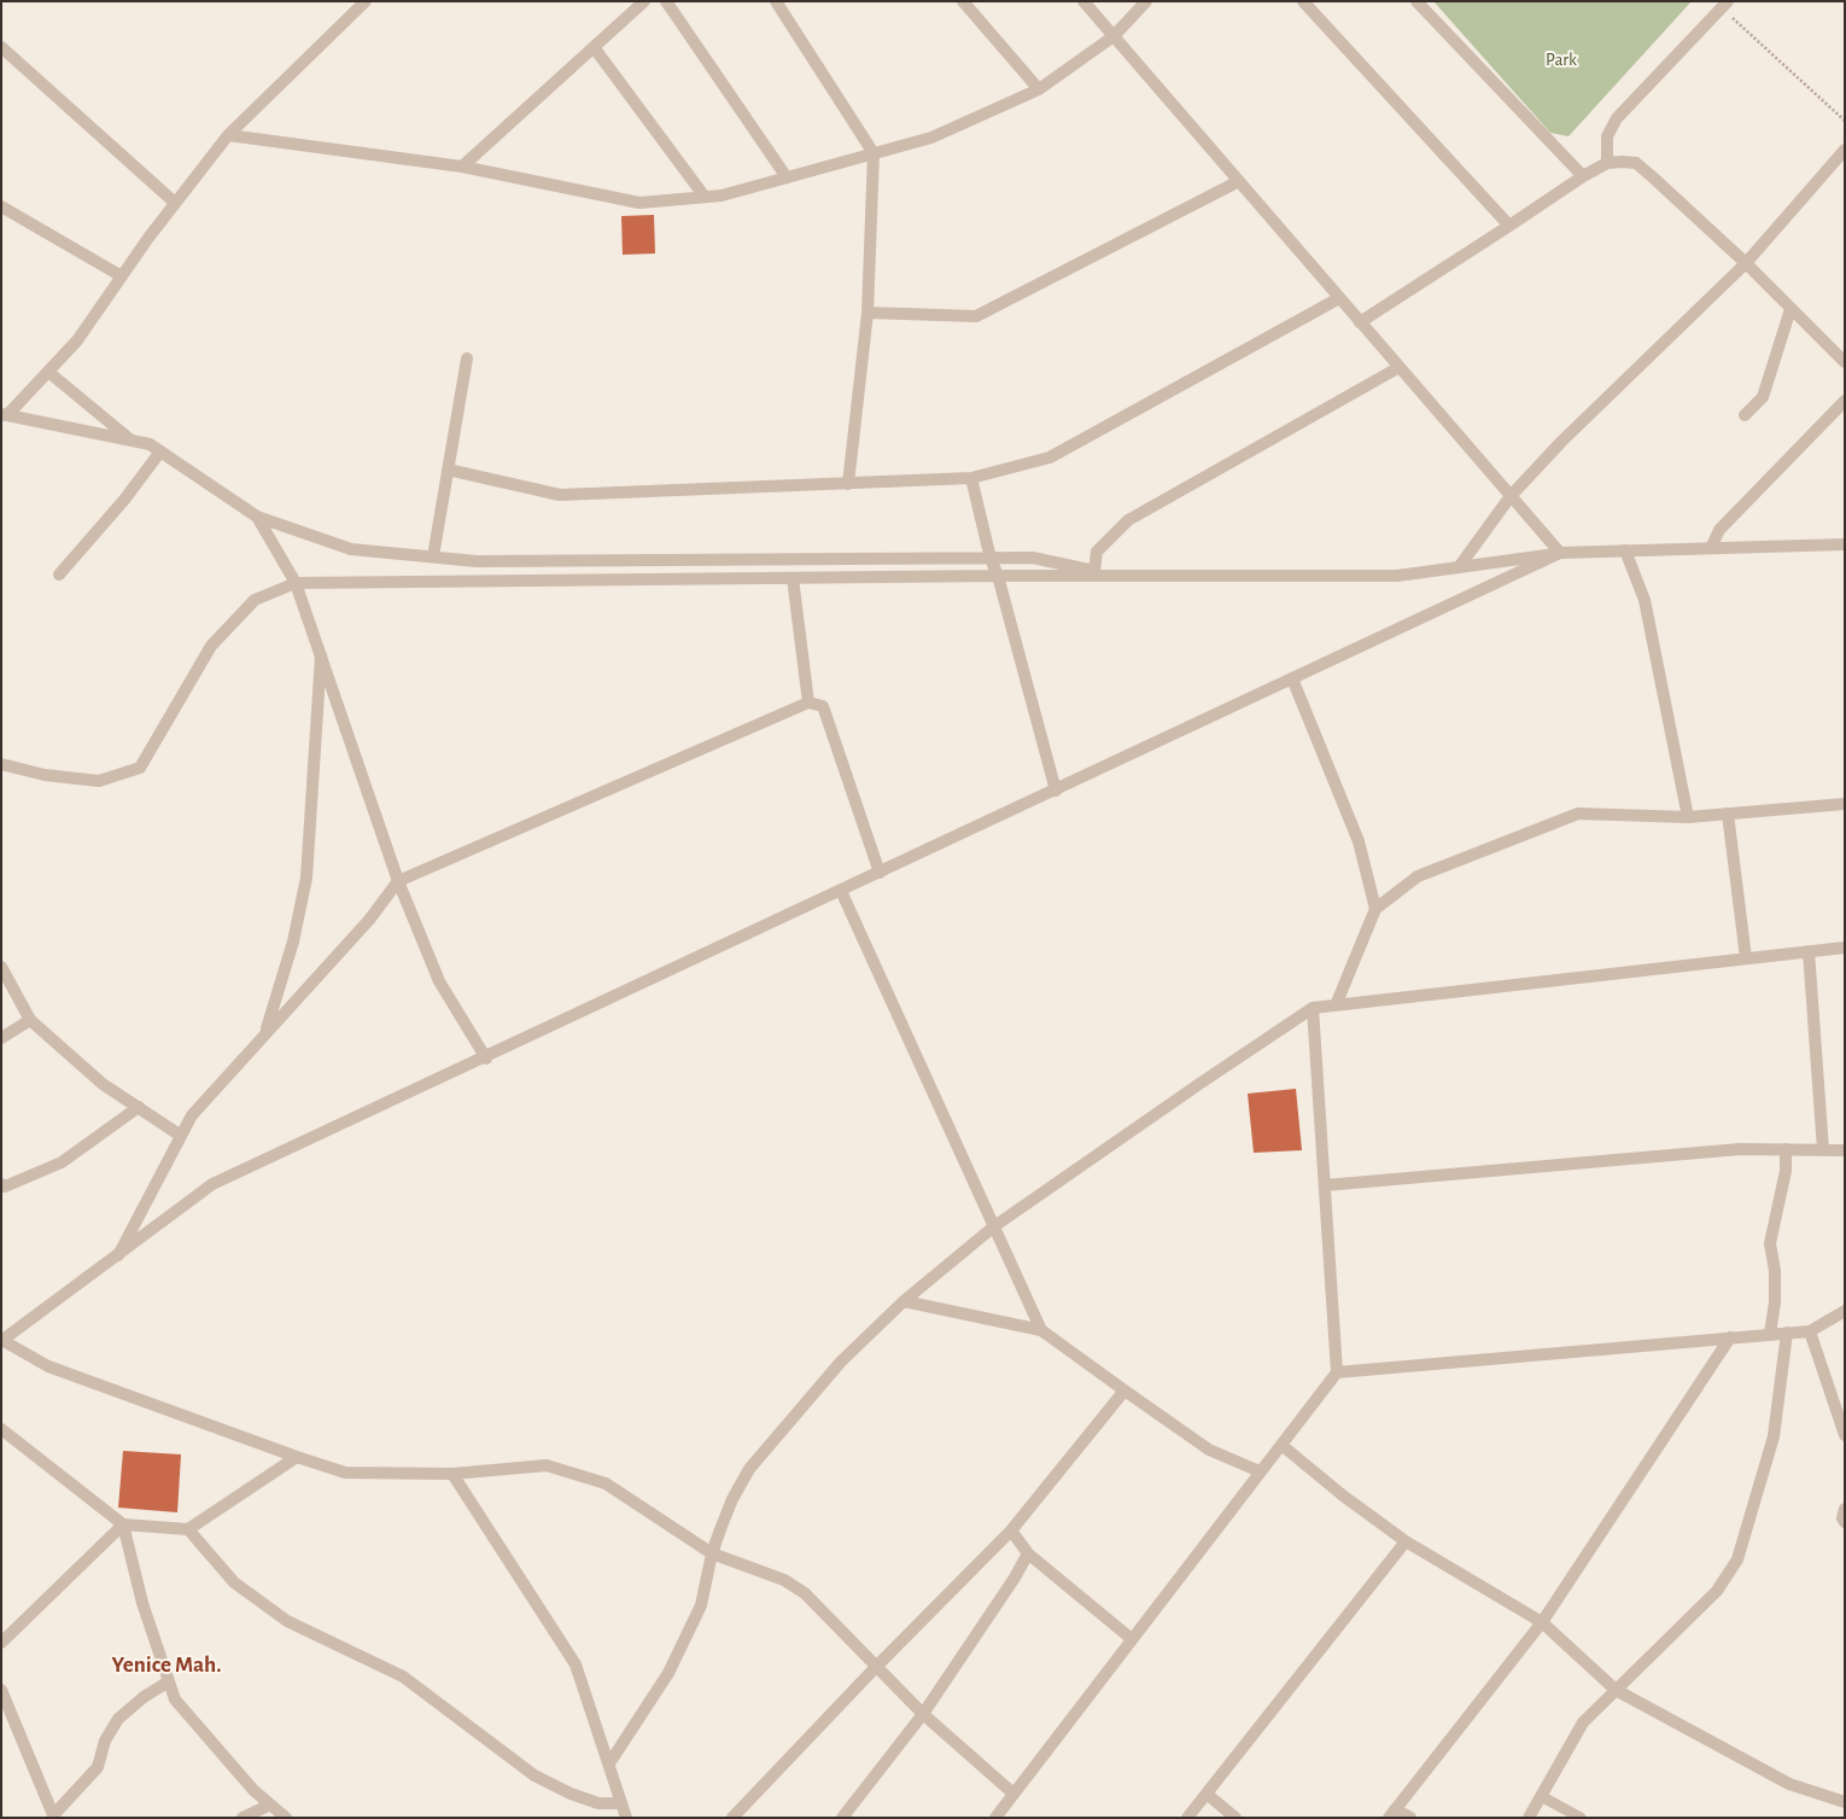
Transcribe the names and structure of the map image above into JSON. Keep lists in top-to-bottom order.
{
  "districts": ["Yenice Mah."],
  "parks": ["Park"]
}
